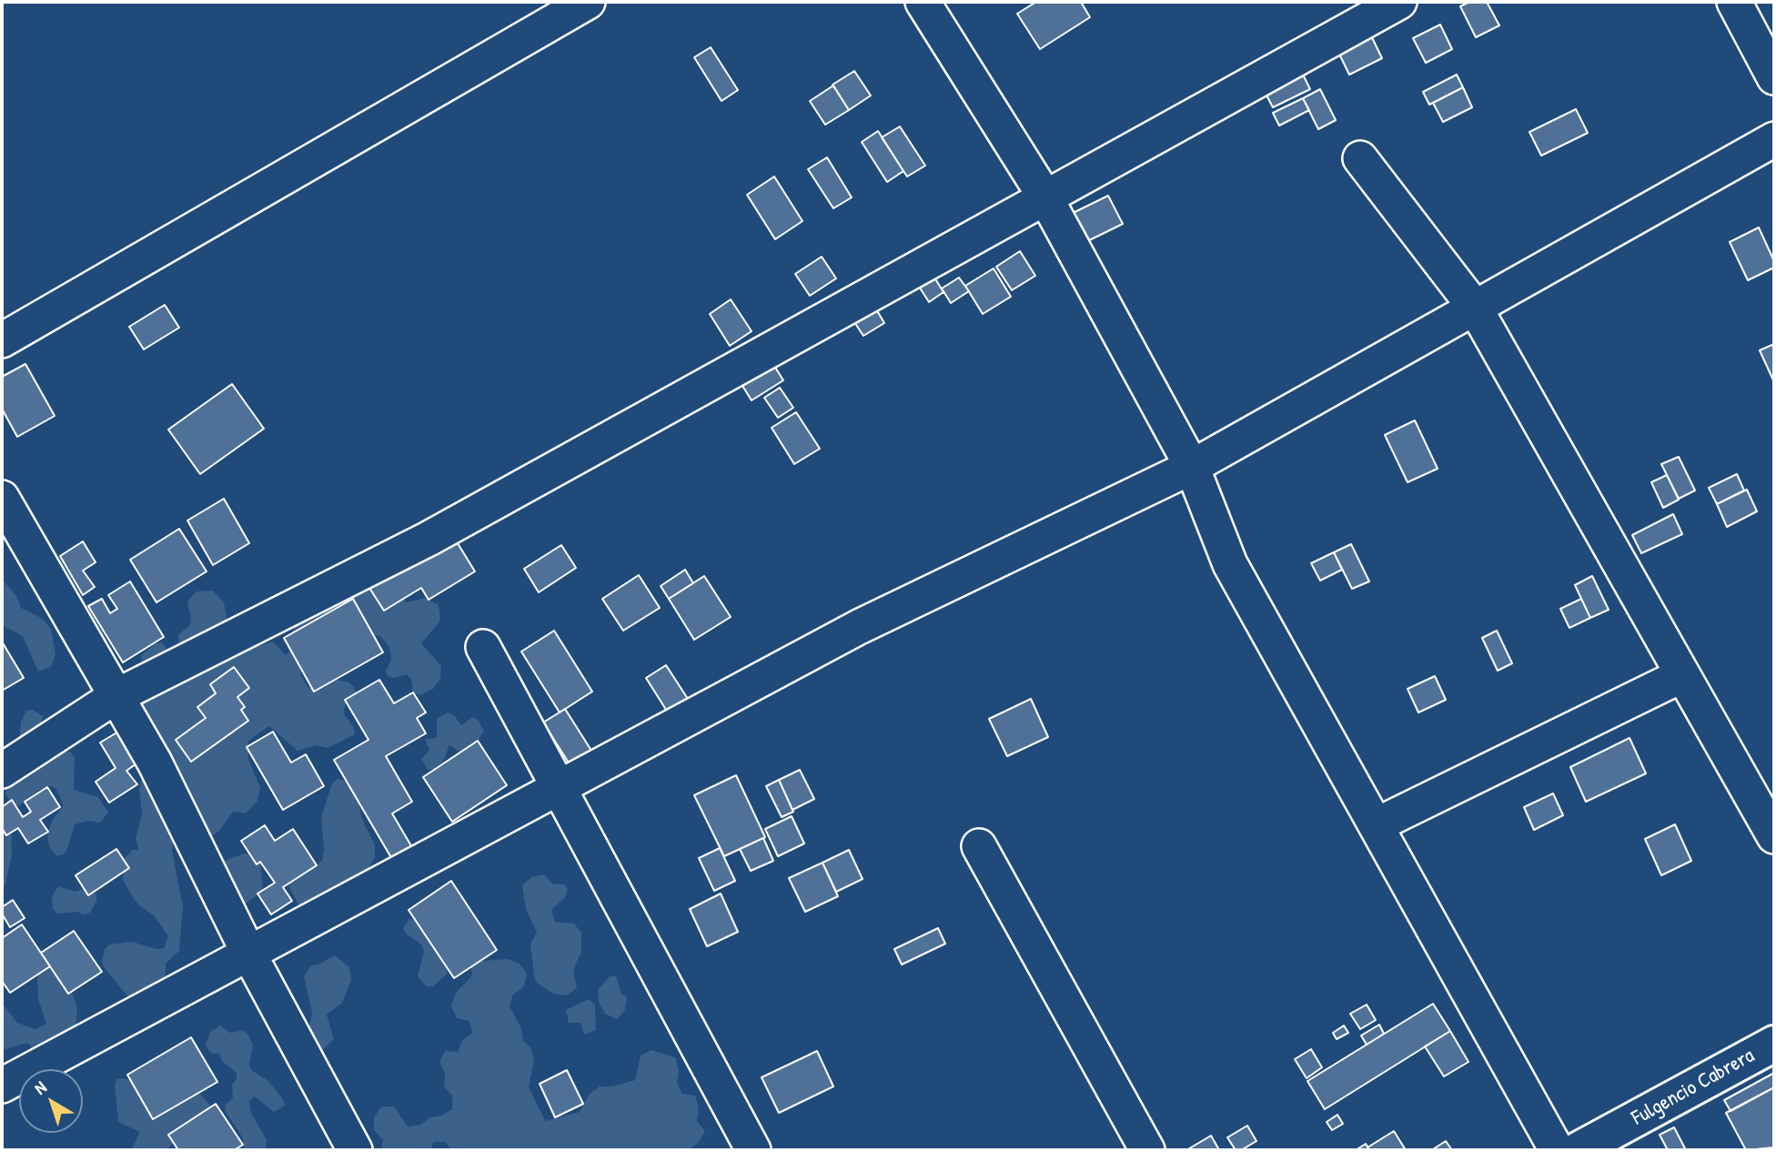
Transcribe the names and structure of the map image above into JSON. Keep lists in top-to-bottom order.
{
  "streets": {
    "main road": ["Fulgencio Cabrera"]
  },
  "north": "top left"
}
